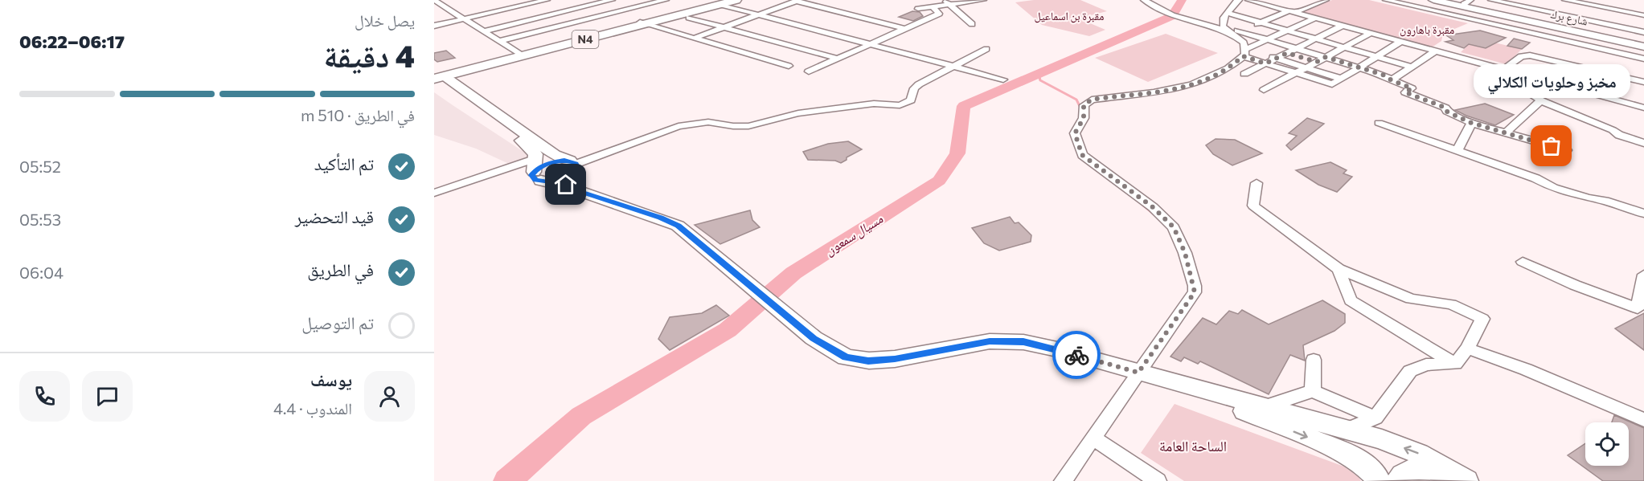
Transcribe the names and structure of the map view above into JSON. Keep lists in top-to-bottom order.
{
  "streets": {
    "highway": ["N4"],
    "main road": ["شارع برك"]
  },
  "water": ["مسيال سمعون"],
  "parks": ["مقبرة بن اسماعيل", "مقبرة باهارون", "الساحة العامة"],
  "places": ["مخبز وحلويات الكلالي"],
  "page": {
    "heading": ["4 دقيقة", "يصل خلال", "06:17–06:22"],
    "panel": ["يوسف", "المندوب · 4.4"],
    "bubble": "مخبز وحلويات الكلالي",
    "bar": "في الطريق · 510 m",
    "list": [
      ["تم التأكيد", "05:52"],
      ["قيد التحضير", "05:53"],
      ["في الطريق", "06:04"],
      "تم التوصيل"
    ]
  }
}
